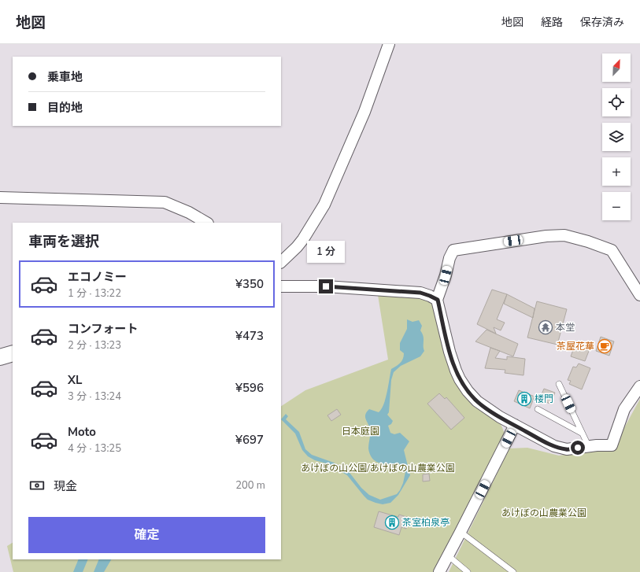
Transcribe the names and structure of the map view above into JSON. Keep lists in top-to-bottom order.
{
  "parks": ["日本庭園", "あけぼの山公園/あけぼの山農業公園", "あけぼの山農業公園"],
  "places": {
    "temple": ["本堂"],
    "cafe": ["茶屋花華"],
    "building": ["楼門", "茶室柏泉亭"]
  },
  "north": "top right",
  "page": {
    "header": "地図",
    "nav": ["地図", "経路", "保存済み"],
    "map_buttons": ["+", "−"],
    "banner": ["乗車地", "目的地"],
    "heading": "車両を選択",
    "bubble": "1 分",
    "list": [
      {
        "name": "エコノミー",
        "note": "1 分 · 13:22",
        "value": "¥350"
      },
      {
        "name": "コンフォート",
        "note": "2 分 · 13:23",
        "value": "¥473"
      },
      {
        "name": "XL",
        "note": "3 分 · 13:24",
        "value": "¥596"
      },
      {
        "name": "Moto",
        "note": "4 分 · 13:25",
        "value": "¥697"
      }
    ],
    "pay": ["現金", "200 m"],
    "buttons": "確定"
  }
}
